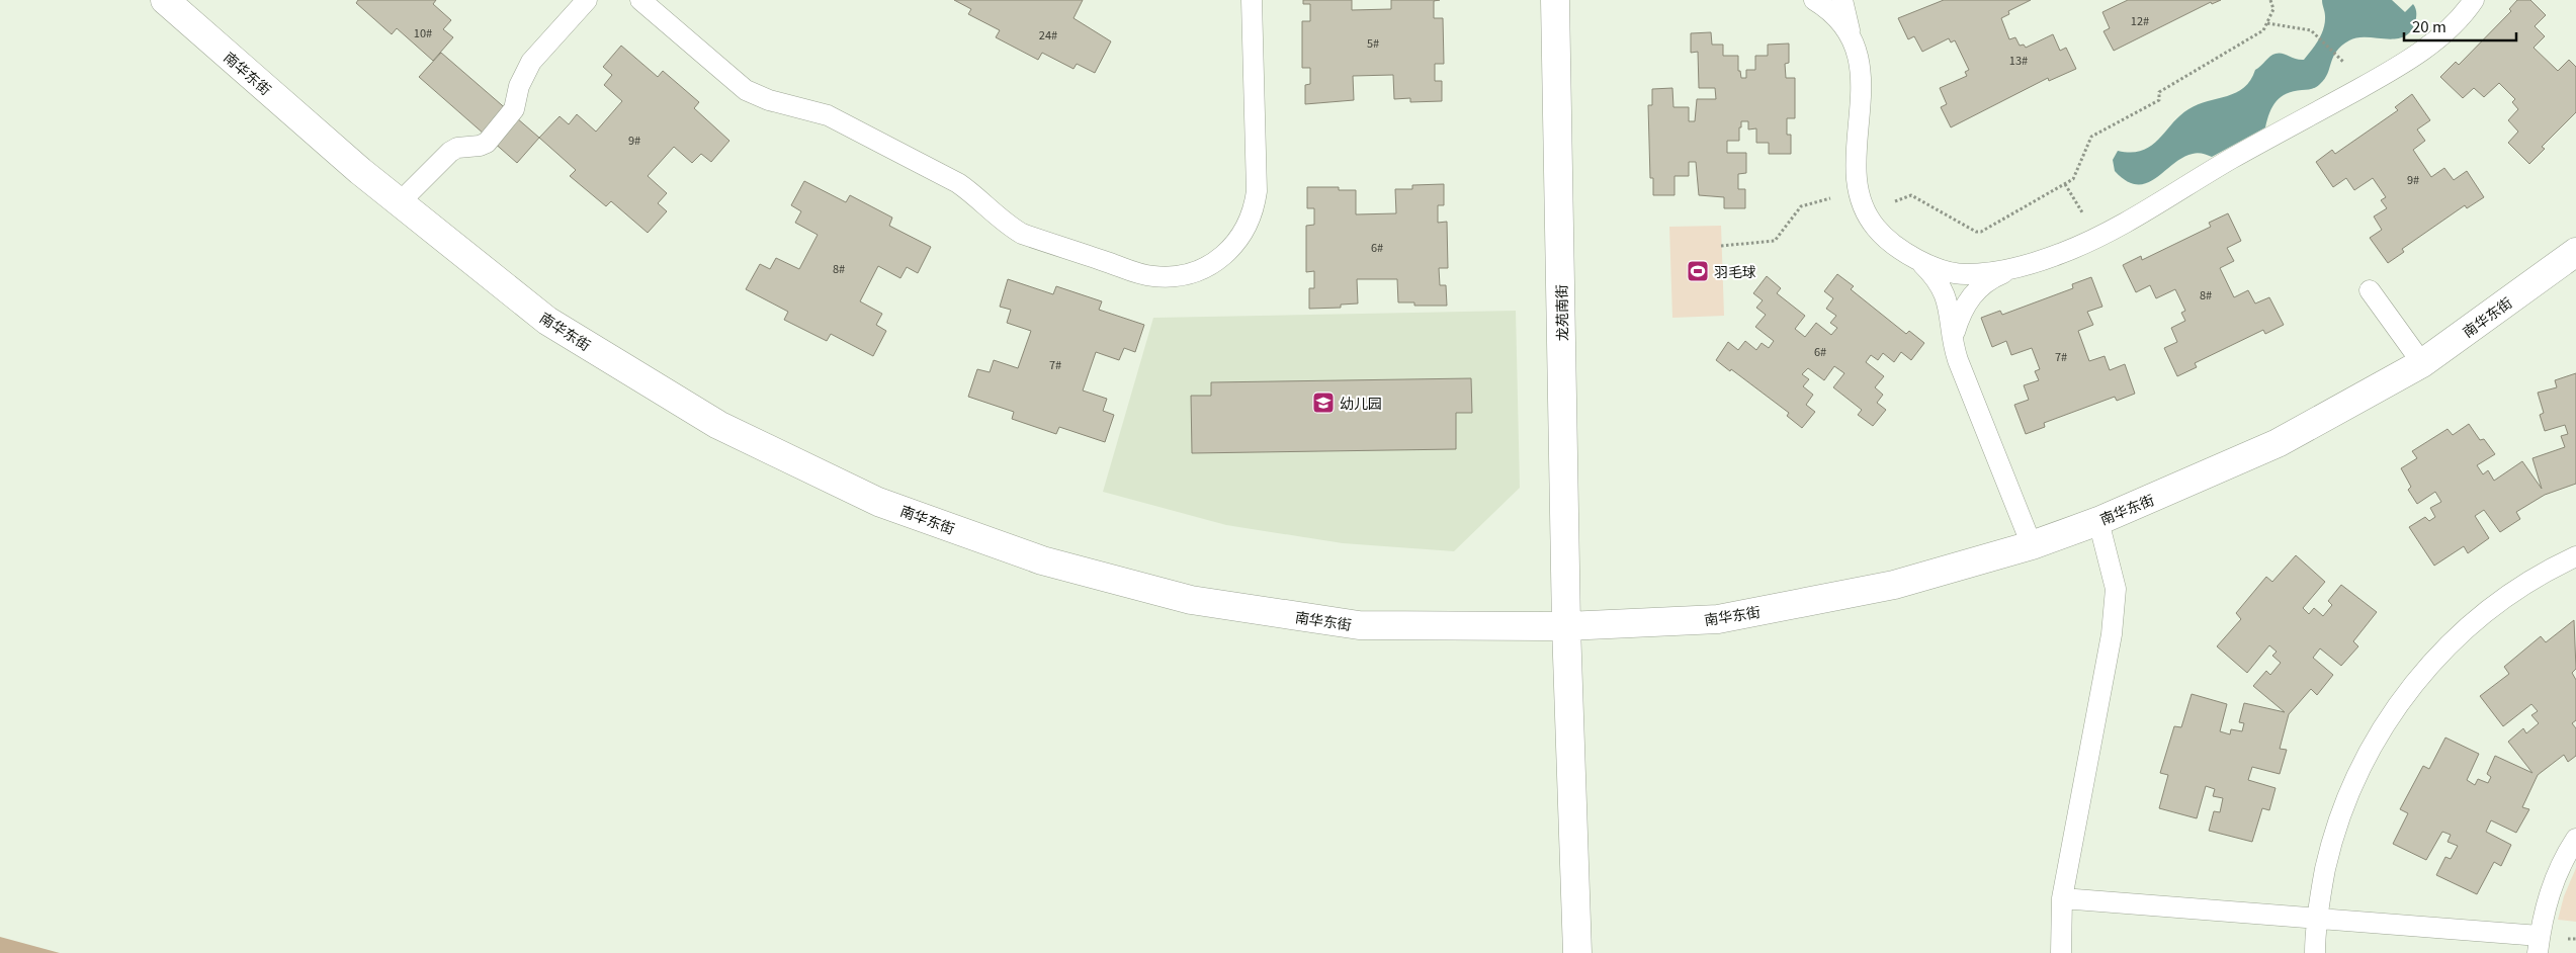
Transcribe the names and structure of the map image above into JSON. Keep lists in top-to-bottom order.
{
  "streets": {
    "street": ["南华东街", "龙苑南街"]
  },
  "crossings": [
    ["南华东街", "龙苑南街"]
  ],
  "places": {
    "sports": ["羽毛球"],
    "school or university": ["幼儿园"]
  },
  "house_numbers": [
    "12#",
    "10#",
    "24#",
    "5#",
    "13#",
    "9#",
    "9#",
    "6#",
    "8#",
    "8#",
    "6#",
    "7#",
    "7#"
  ],
  "scale_bar": "20 m"
}
